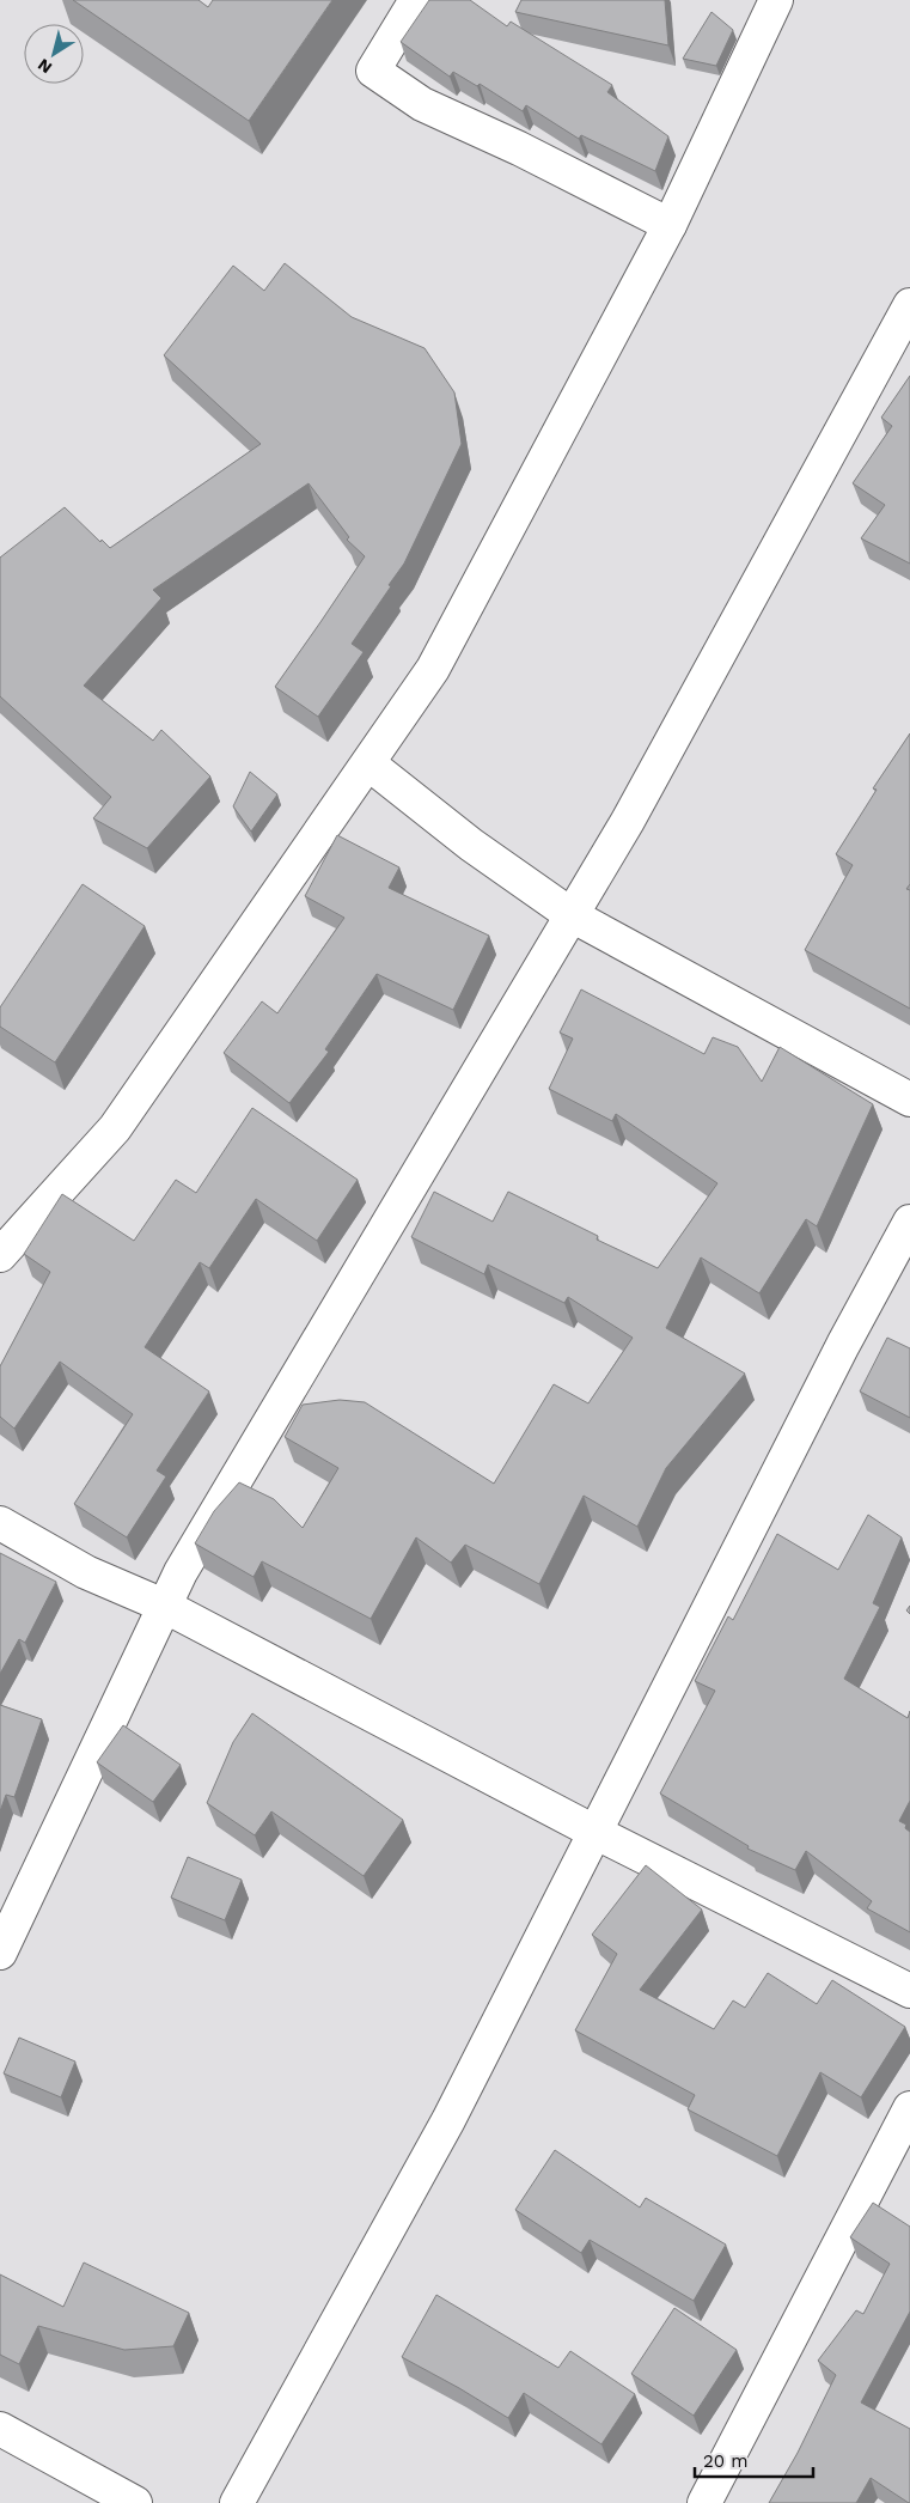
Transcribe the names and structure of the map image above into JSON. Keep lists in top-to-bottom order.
{
  "scale_bar": "20 m",
  "north": "bottom left"
}
